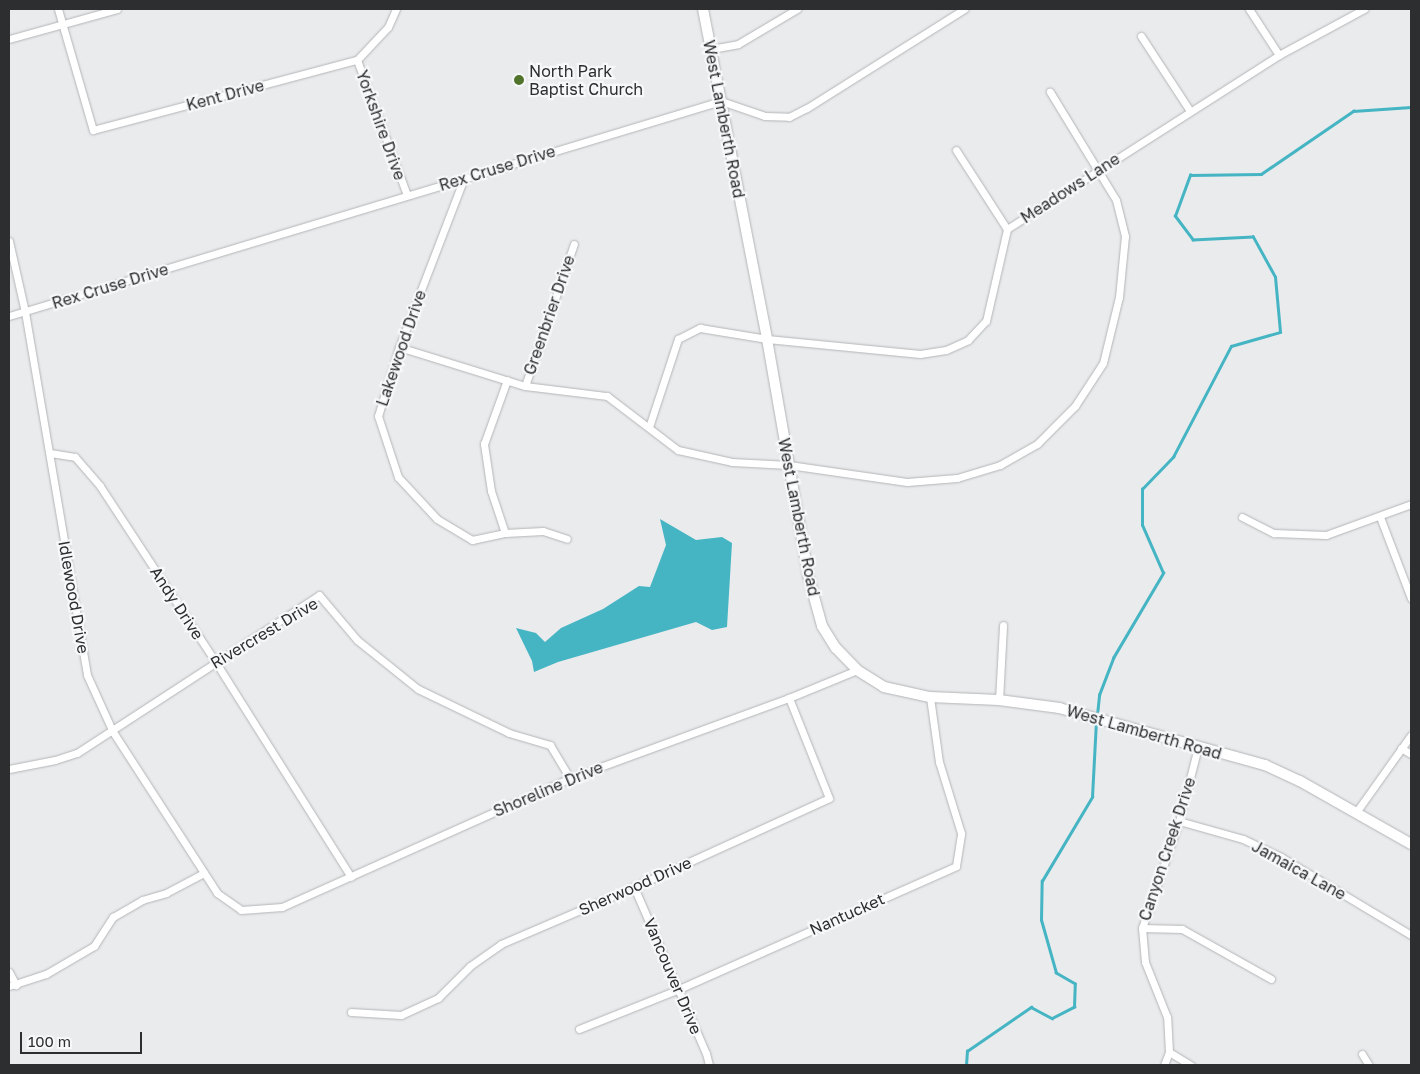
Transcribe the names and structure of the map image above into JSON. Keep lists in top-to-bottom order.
{
  "streets": {
    "street": [
      "Kent Drive",
      "West Lamberth Road",
      "Yorkshire Drive",
      "Rex Cruse Drive",
      "Meadows Lane",
      "Greenbrier Drive",
      "Lakewood Drive",
      "Idlewood Drive",
      "Andy Drive",
      "Rivercrest Drive",
      "Shoreline Drive",
      "Canyon Creek Drive",
      "Jamaica Lane",
      "Sherwood Drive",
      "Nantucket",
      "Vancouver Drive"
    ]
  },
  "crossings": [
    ["Kent Drive", "Yorkshire Drive"],
    ["West Lamberth Road", "Rex Cruse Drive"],
    ["West Lamberth Road", "Meadows Lane"],
    ["West Lamberth Road", "Shoreline Drive"],
    ["West Lamberth Road", "Canyon Creek Drive"],
    ["West Lamberth Road", "Nantucket"],
    ["Yorkshire Drive", "Rex Cruse Drive"],
    ["Rex Cruse Drive", "Lakewood Drive"],
    ["Rex Cruse Drive", "Idlewood Drive"],
    ["Greenbrier Drive", "Lakewood Drive"],
    ["Idlewood Drive", "Andy Drive"],
    ["Idlewood Drive", "Rivercrest Drive"],
    ["Idlewood Drive", "Shoreline Drive"],
    ["Andy Drive", "Rivercrest Drive"],
    ["Andy Drive", "Shoreline Drive"],
    ["Rivercrest Drive", "Shoreline Drive"],
    ["Shoreline Drive", "Sherwood Drive"],
    ["Canyon Creek Drive", "Jamaica Lane"],
    ["Sherwood Drive", "Vancouver Drive"],
    ["Nantucket", "Vancouver Drive"]
  ],
  "places": ["North Park Baptist Church"],
  "scale_bar": "100 m"
}
